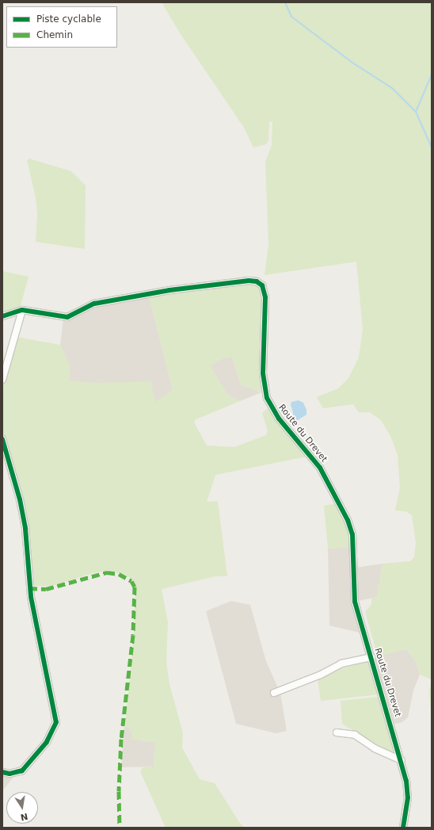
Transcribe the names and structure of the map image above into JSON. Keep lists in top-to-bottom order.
{
  "streets": {
    "street": ["Route du Drevet"]
  },
  "legend": ["Piste cyclable", "Chemin"],
  "north": "bottom"
}
